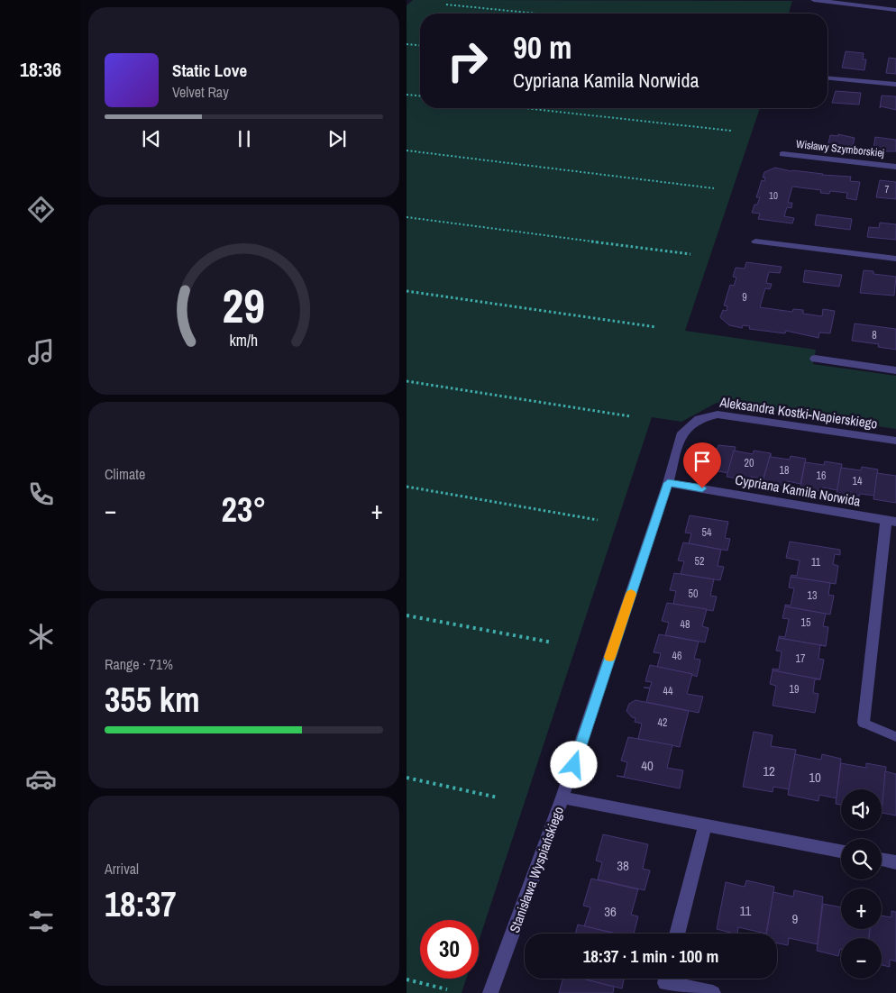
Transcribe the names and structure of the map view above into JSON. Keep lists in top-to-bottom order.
{
  "streets": {
    "street": [
      "Wisławy Szymborskiej",
      "Aleksandra Kostki-Napierskiego",
      "Cypriana Kamila Norwida",
      "Stanisława Wyspiańskiego"
    ]
  },
  "crossings": [
    ["Aleksandra Kostki-Napierskiego", "Stanisława Wyspiańskiego"],
    ["Cypriana Kamila Norwida", "Stanisława Wyspiańskiego"]
  ],
  "house_numbers": [
    "7",
    "10",
    "9",
    "8",
    "20",
    "18",
    "16",
    "14",
    "54",
    "52",
    "11",
    "50",
    "13",
    "15",
    "48",
    "46",
    "17",
    "19",
    "44",
    "42",
    "40",
    "12",
    "10",
    "38",
    "11",
    "36",
    "9"
  ],
  "page": {
    "tabs": "18:36",
    "turn": ["90 m", "Cypriana Kamila Norwida"],
    "song": ["Static Love", "Velvet Ray"],
    "tile": [
      "Climate",
      ["Range · 71%", "355 km"],
      ["Arrival", "18:37"]
    ],
    "heat": ["−", "23°", "+"],
    "map_buttons": ["+", "−"],
    "limit": "30",
    "trip": "18:37 · 1 min · 100 m",
    "gauge": ["29", "km/h"]
  }
}
